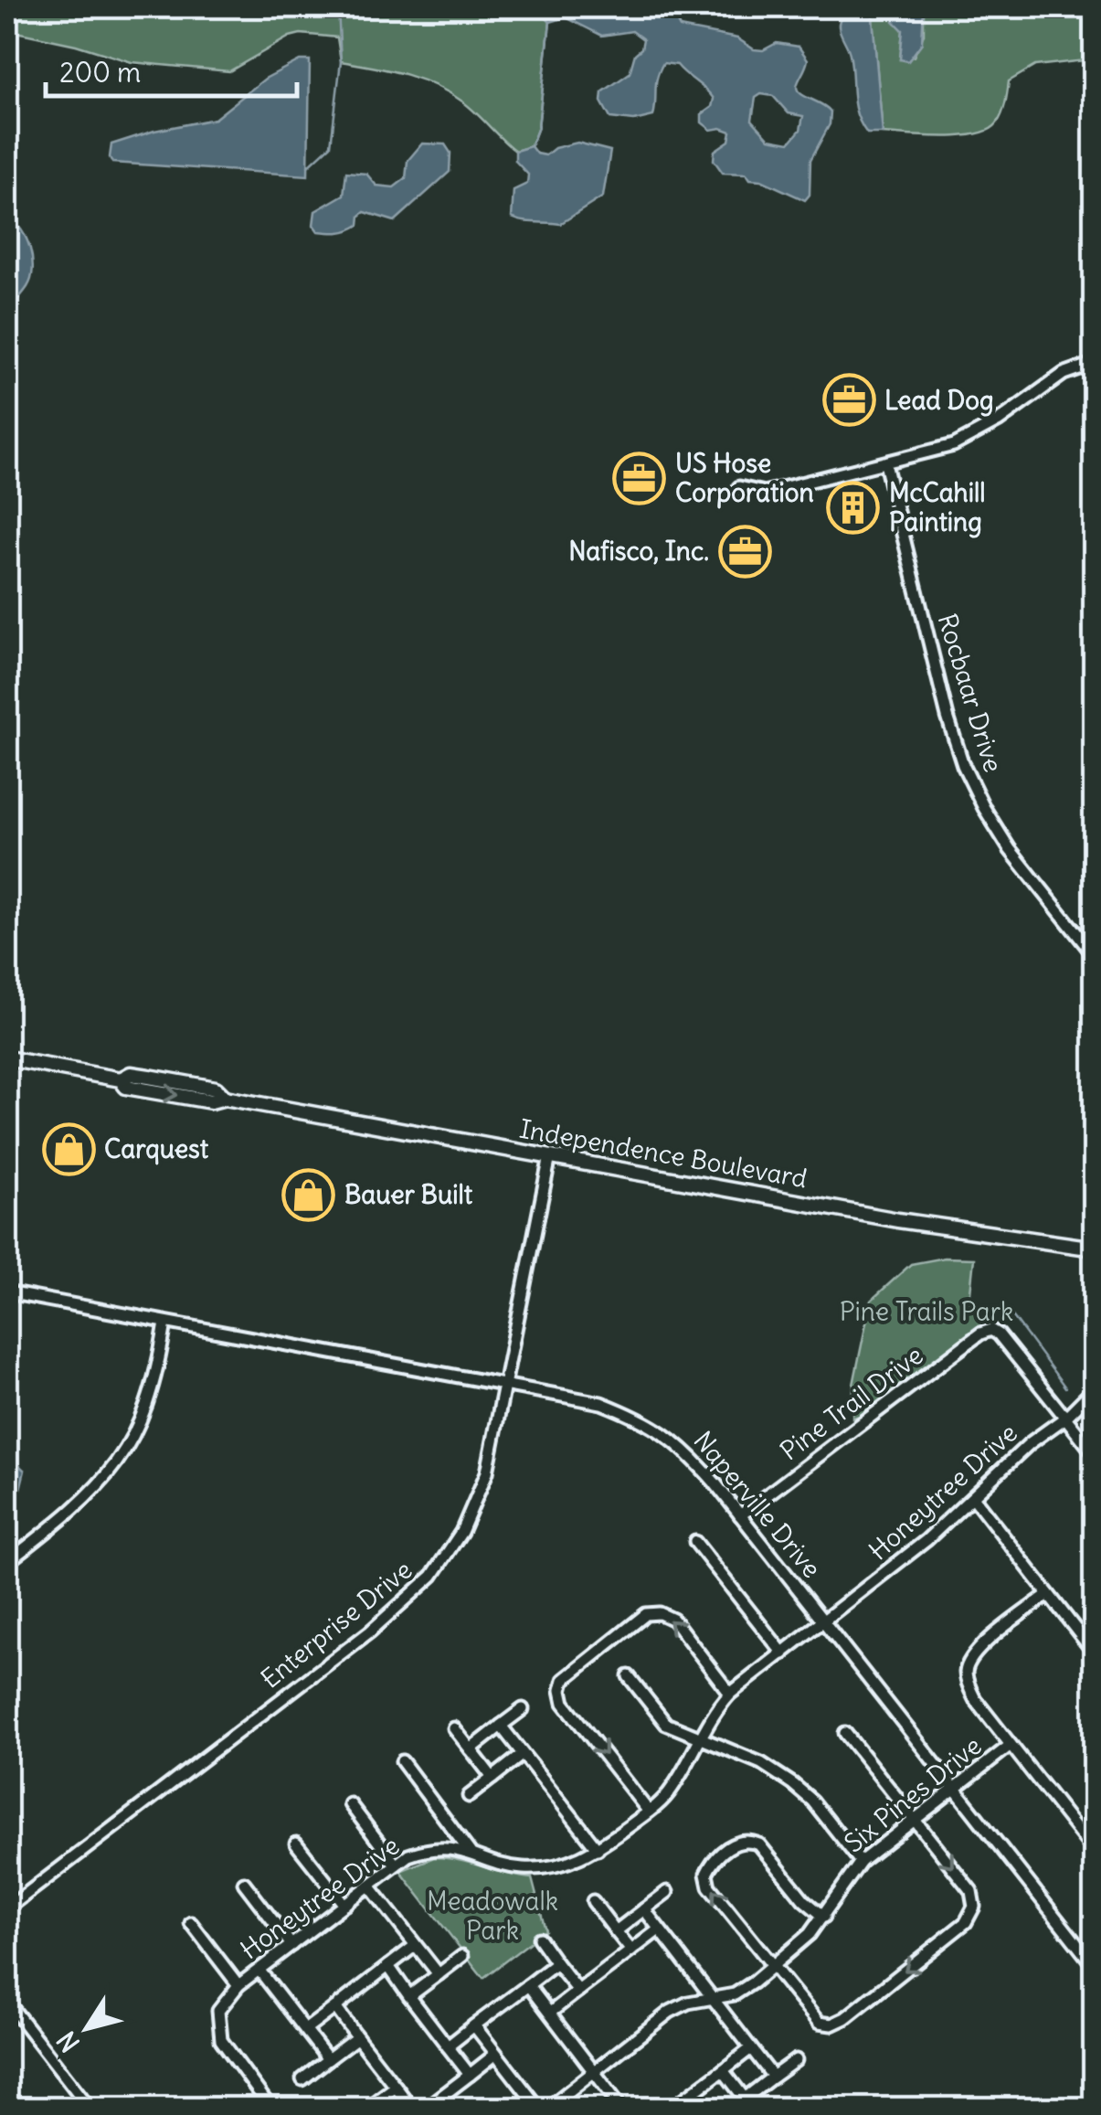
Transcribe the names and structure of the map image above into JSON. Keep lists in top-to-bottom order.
{
  "streets": {
    "main road": ["Independence Boulevard"],
    "street": [
      "Rocbaar Drive",
      "Pine Trail Drive",
      "Honeytree Drive",
      "Naperville Drive",
      "Enterprise Drive",
      "Six Pines Drive"
    ]
  },
  "crossings": [
    ["Independence Boulevard", "Enterprise Drive"],
    ["Pine Trail Drive", "Honeytree Drive"],
    ["Pine Trail Drive", "Naperville Drive"],
    ["Honeytree Drive", "Naperville Drive"],
    ["Naperville Drive", "Enterprise Drive"],
    ["Naperville Drive", "Six Pines Drive"]
  ],
  "parks": ["Pine Trails Park", "Meadowalk Park"],
  "places": {
    "office": ["Lead Dog", "US Hose Corporation", "Nafisco, Inc."],
    "building": ["McCahill Painting"],
    "shop": ["Carquest", "Bauer Built"]
  },
  "scale_bar": "200 m",
  "north": "bottom left"
}
